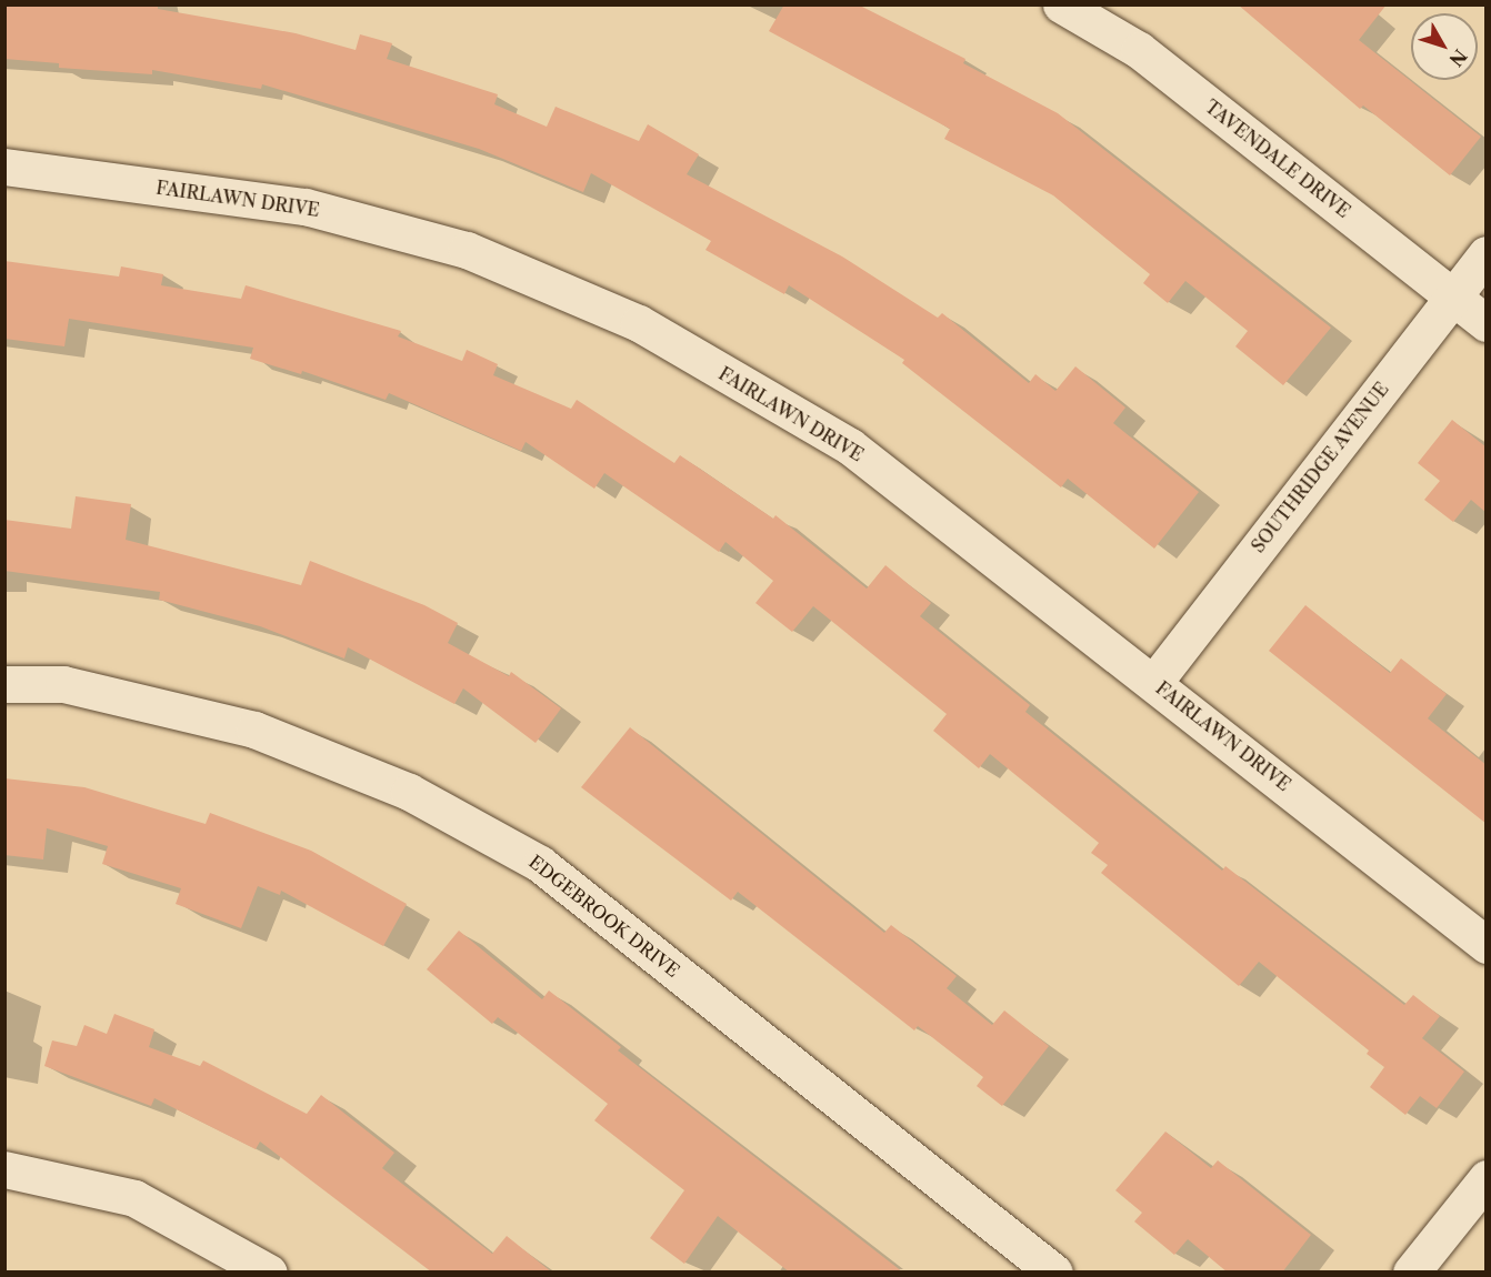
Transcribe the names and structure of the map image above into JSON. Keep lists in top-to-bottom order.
{
  "streets": {
    "street": [
      "TAVENDALE DRIVE",
      "FAIRLAWN DRIVE",
      "SOUTHRIDGE AVENUE",
      "EDGEBROOK DRIVE"
    ]
  },
  "crossings": [
    ["TAVENDALE DRIVE", "SOUTHRIDGE AVENUE"],
    ["FAIRLAWN DRIVE", "SOUTHRIDGE AVENUE"]
  ],
  "north": "bottom right"
}
